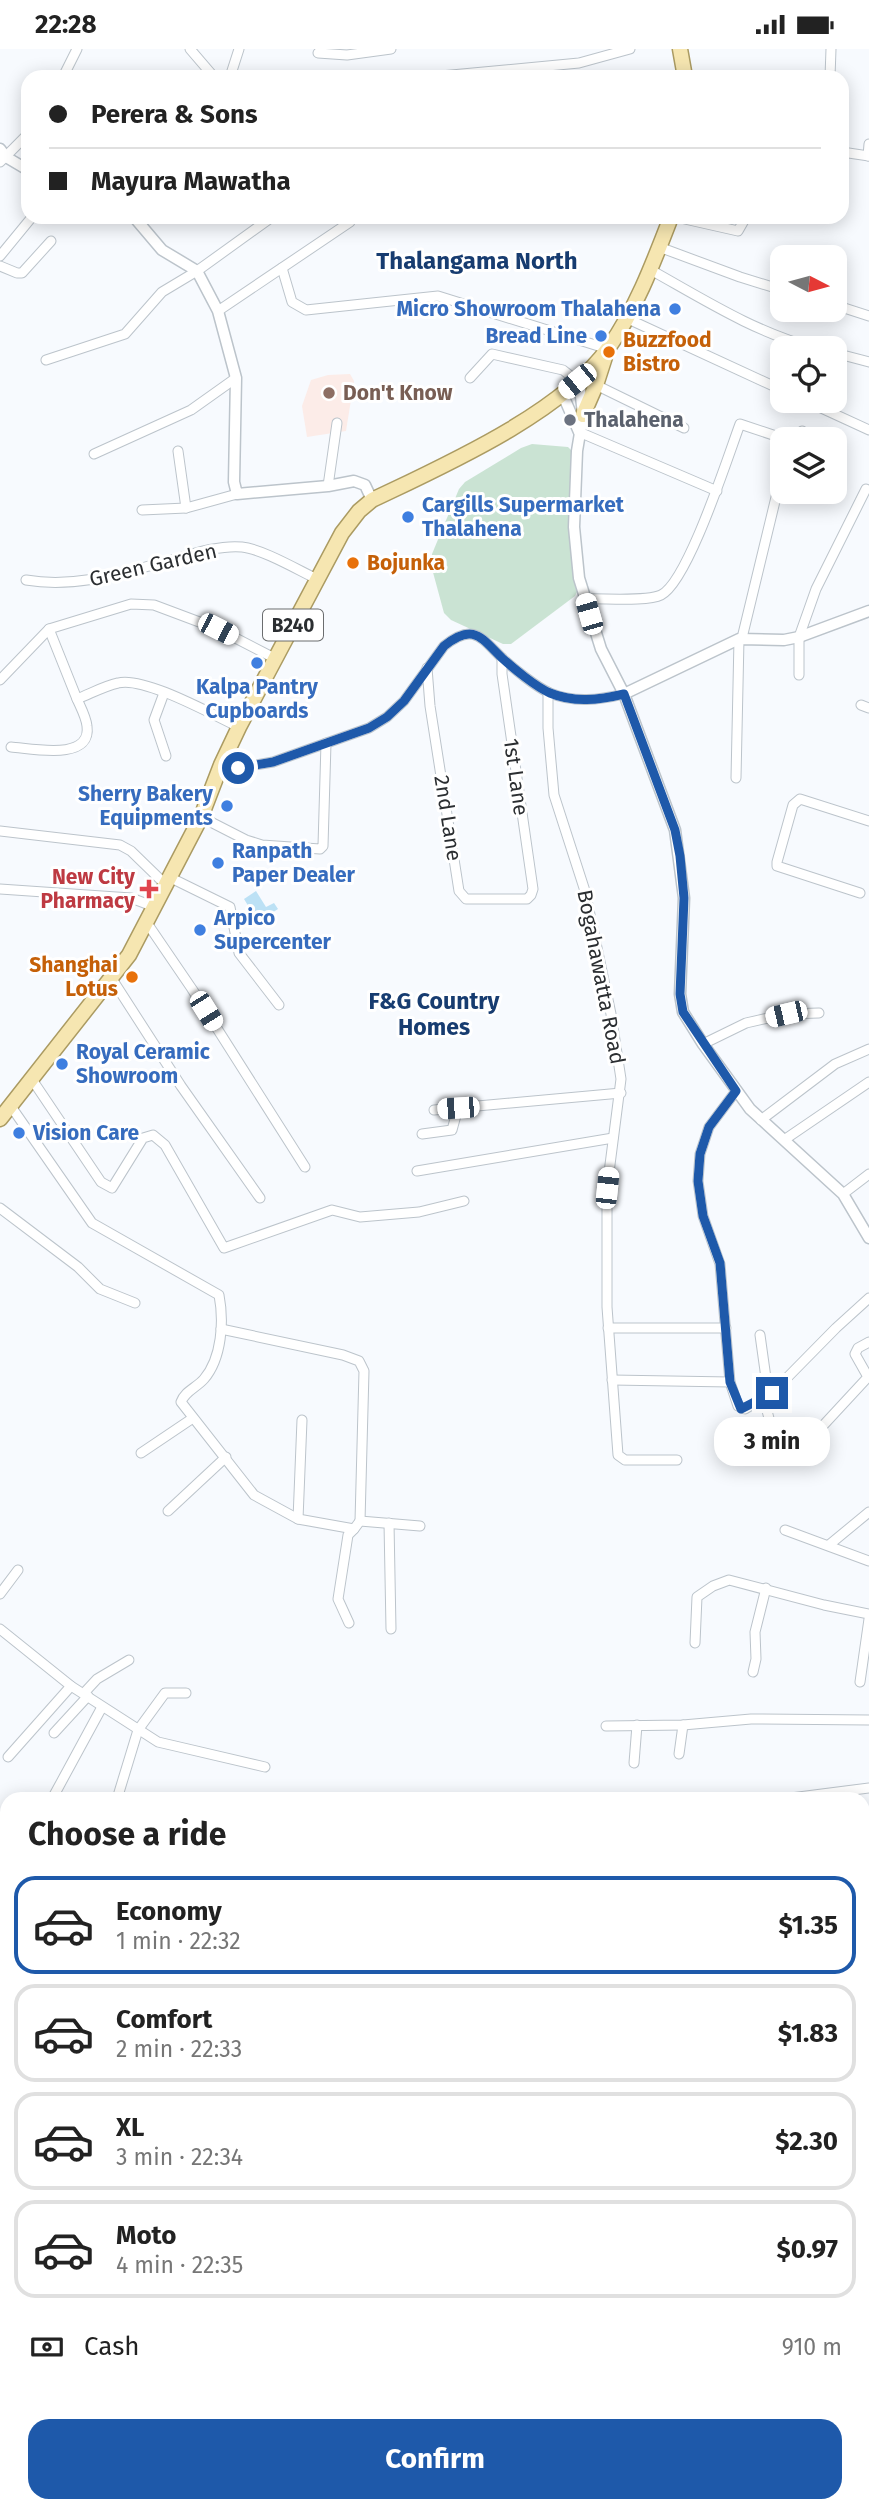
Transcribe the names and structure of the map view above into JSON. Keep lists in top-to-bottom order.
{
  "streets": {
    "main road": ["B240"],
    "street": [
      "Green Garden",
      "1st Lane",
      "2nd Lane",
      "Bogahawatta Road"
    ]
  },
  "crossings": [
    ["Green Garden", "B240"],
    ["1st Lane", "2nd Lane"]
  ],
  "districts": ["Thalangama North", "F&G Country Homes"],
  "places": {
    "other": [
      "Micro Showroom Thalahena",
      "Bread Line",
      "Buzzfood Bistro",
      "Don't Know",
      "Thalahena",
      "Cargills Supermarket Thalahena",
      "Bojunka",
      "Kalpa Pantry Cupboards",
      "Sherry Bakery Equipments",
      "Ranpath Paper Dealer",
      "Arpico Supercenter",
      "Shanghai Lotus",
      "Royal Ceramic Showroom",
      "Vision Care"
    ],
    "health": ["New City Pharmacy"]
  },
  "north": "right",
  "page": {
    "status": "22:28",
    "banner": ["Perera & Sons", "Mayura Mawatha"],
    "bubble": "3 min",
    "heading": "Choose a ride",
    "list": [
      {
        "name": "Economy",
        "note": "1 min · 22:32",
        "value": "$1.35"
      },
      {
        "name": "Comfort",
        "note": "2 min · 22:33",
        "value": "$1.83"
      },
      {
        "name": "XL",
        "note": "3 min · 22:34",
        "value": "$2.30"
      },
      {
        "name": "Moto",
        "note": "4 min · 22:35",
        "value": "$0.97"
      }
    ],
    "pay": ["Cash", "910 m"],
    "buttons": "Confirm"
  }
}
